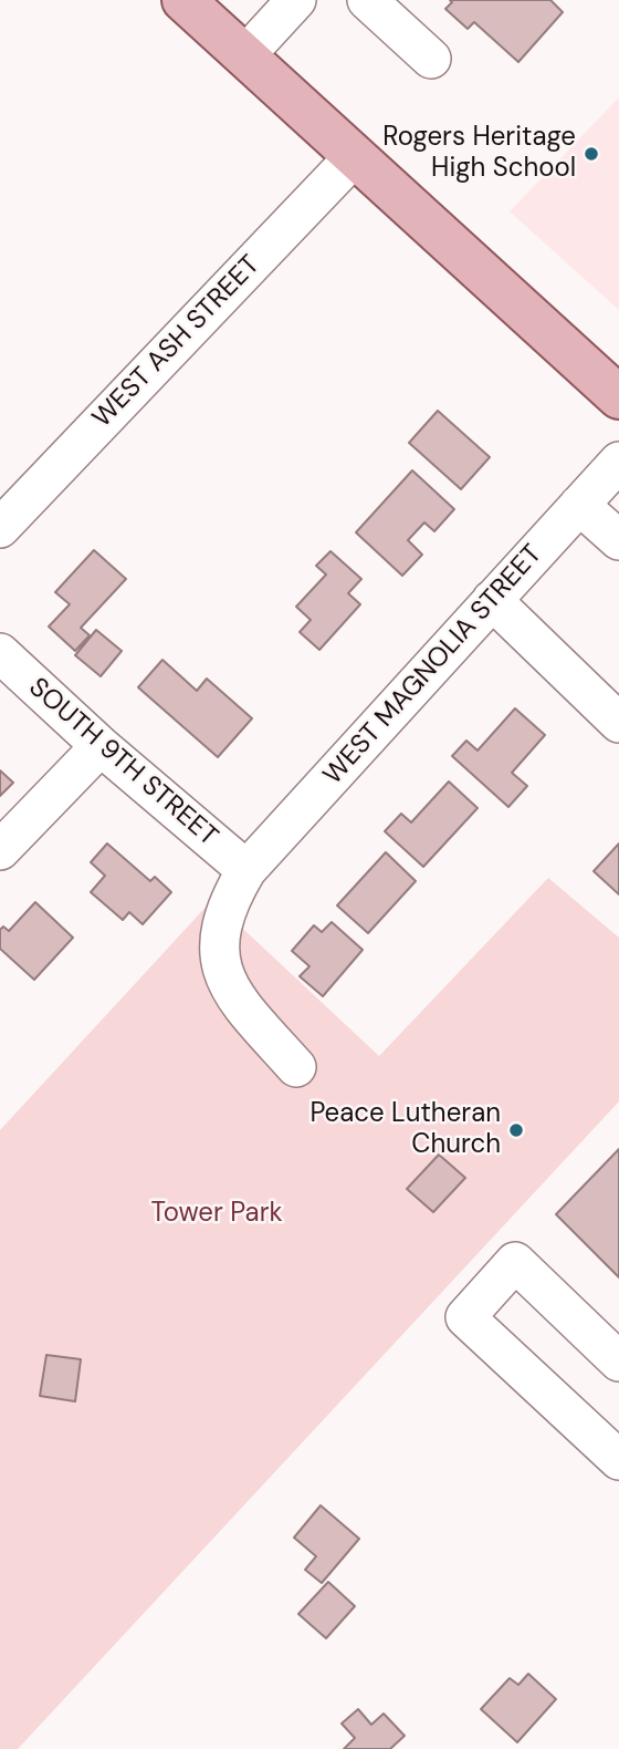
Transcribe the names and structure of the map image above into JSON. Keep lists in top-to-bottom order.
{
  "streets": {
    "street": ["WEST ASH STREET", "WEST MAGNOLIA STREET", "SOUTH 9TH STREET"]
  },
  "crossings": [
    ["WEST MAGNOLIA STREET", "SOUTH 9TH STREET"]
  ],
  "parks": ["Tower Park"],
  "places": ["Rogers Heritage High School", "Peace Lutheran Church"]
}
